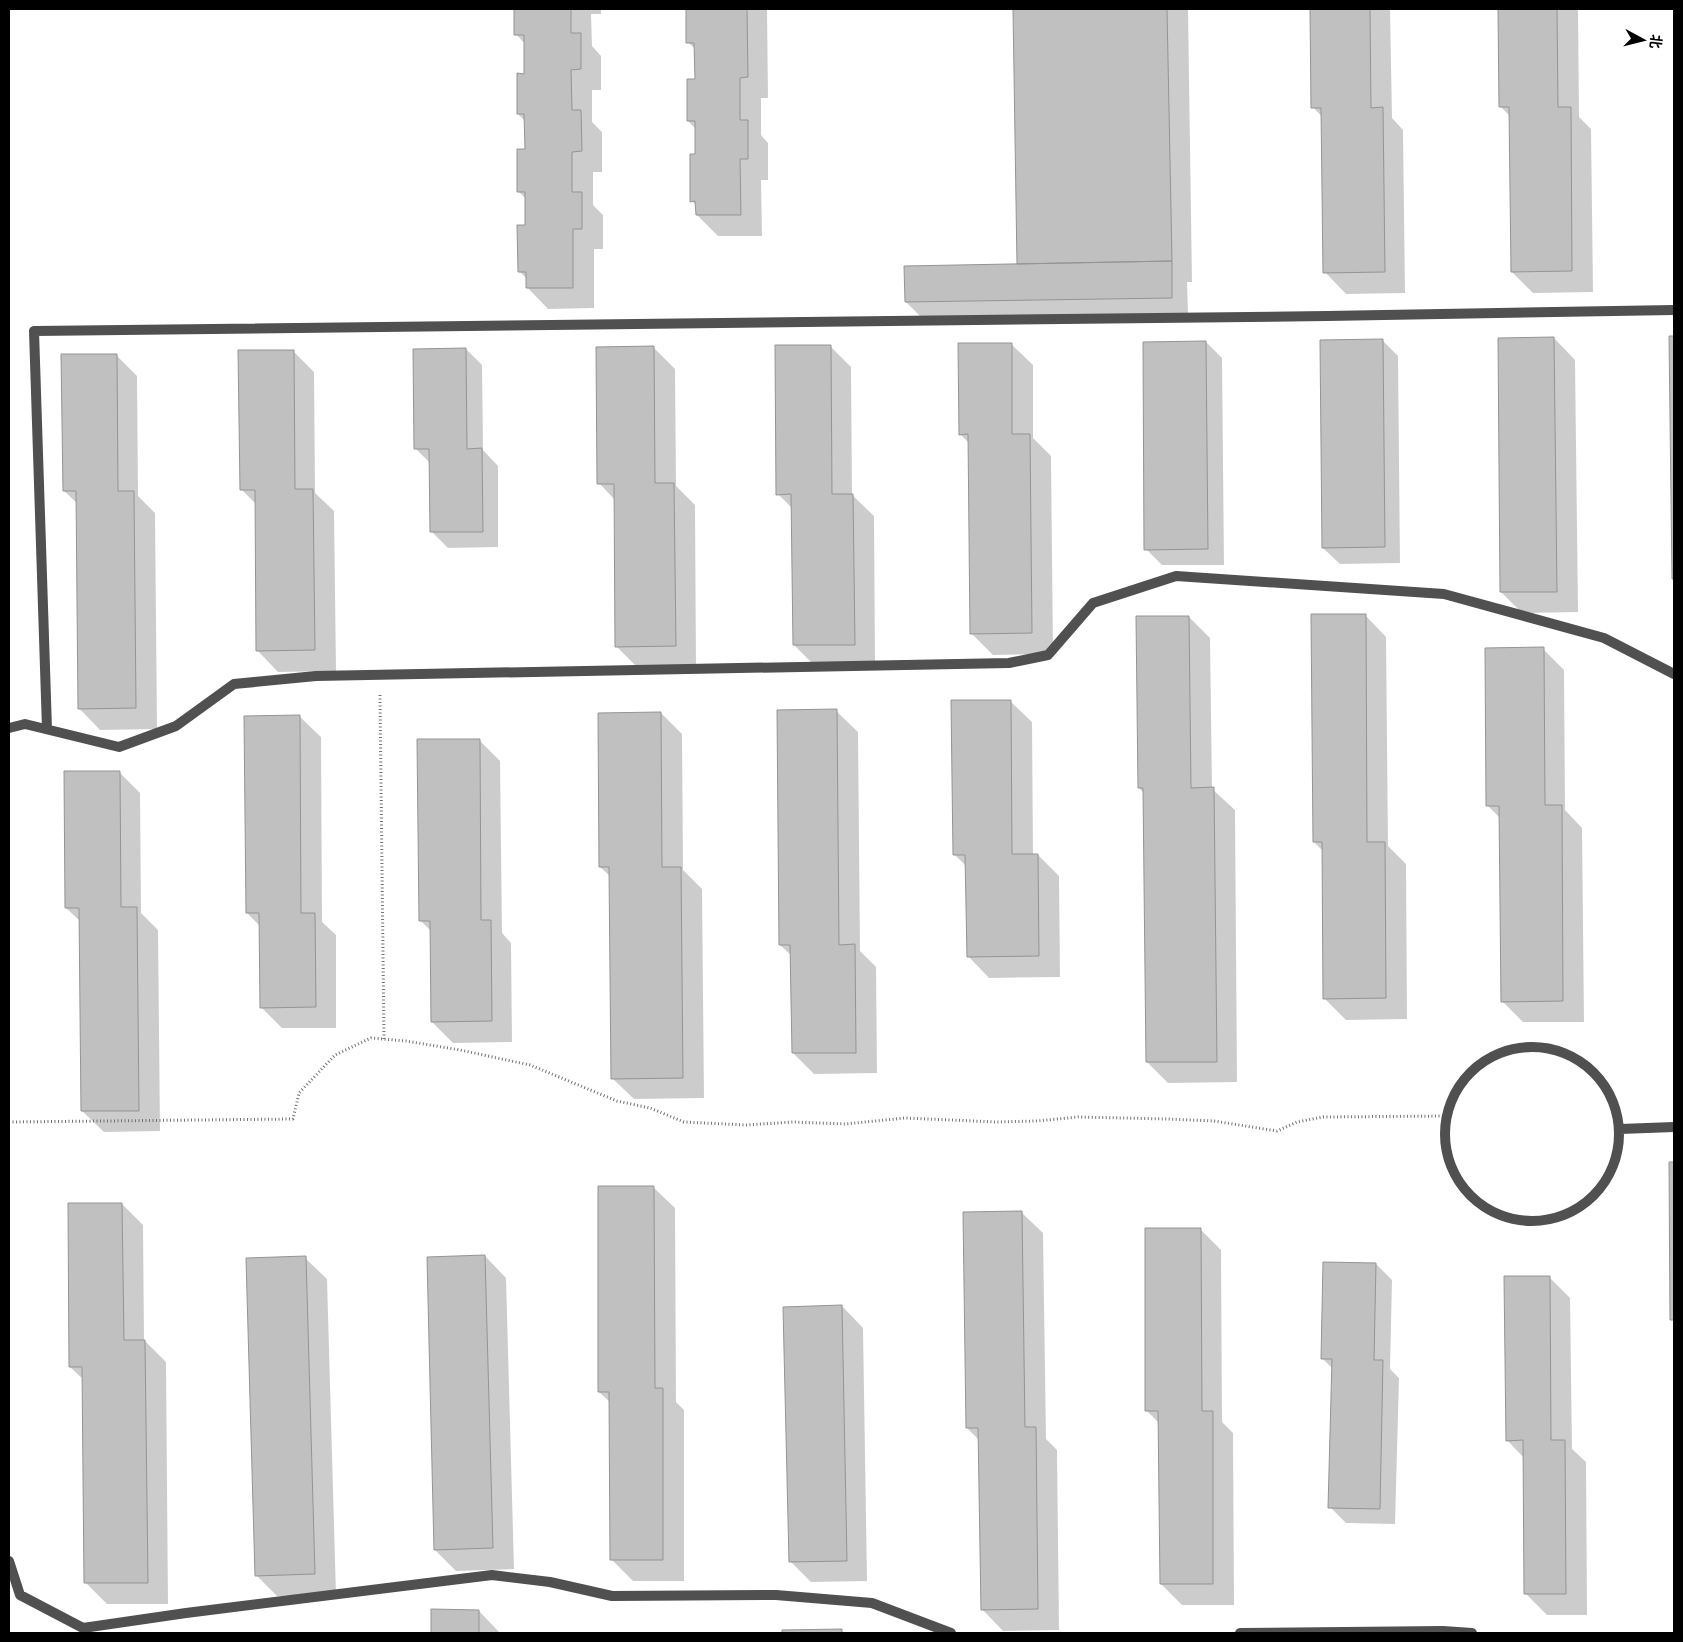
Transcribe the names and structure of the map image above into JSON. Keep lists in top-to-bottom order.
{
  "north": "right"
}
